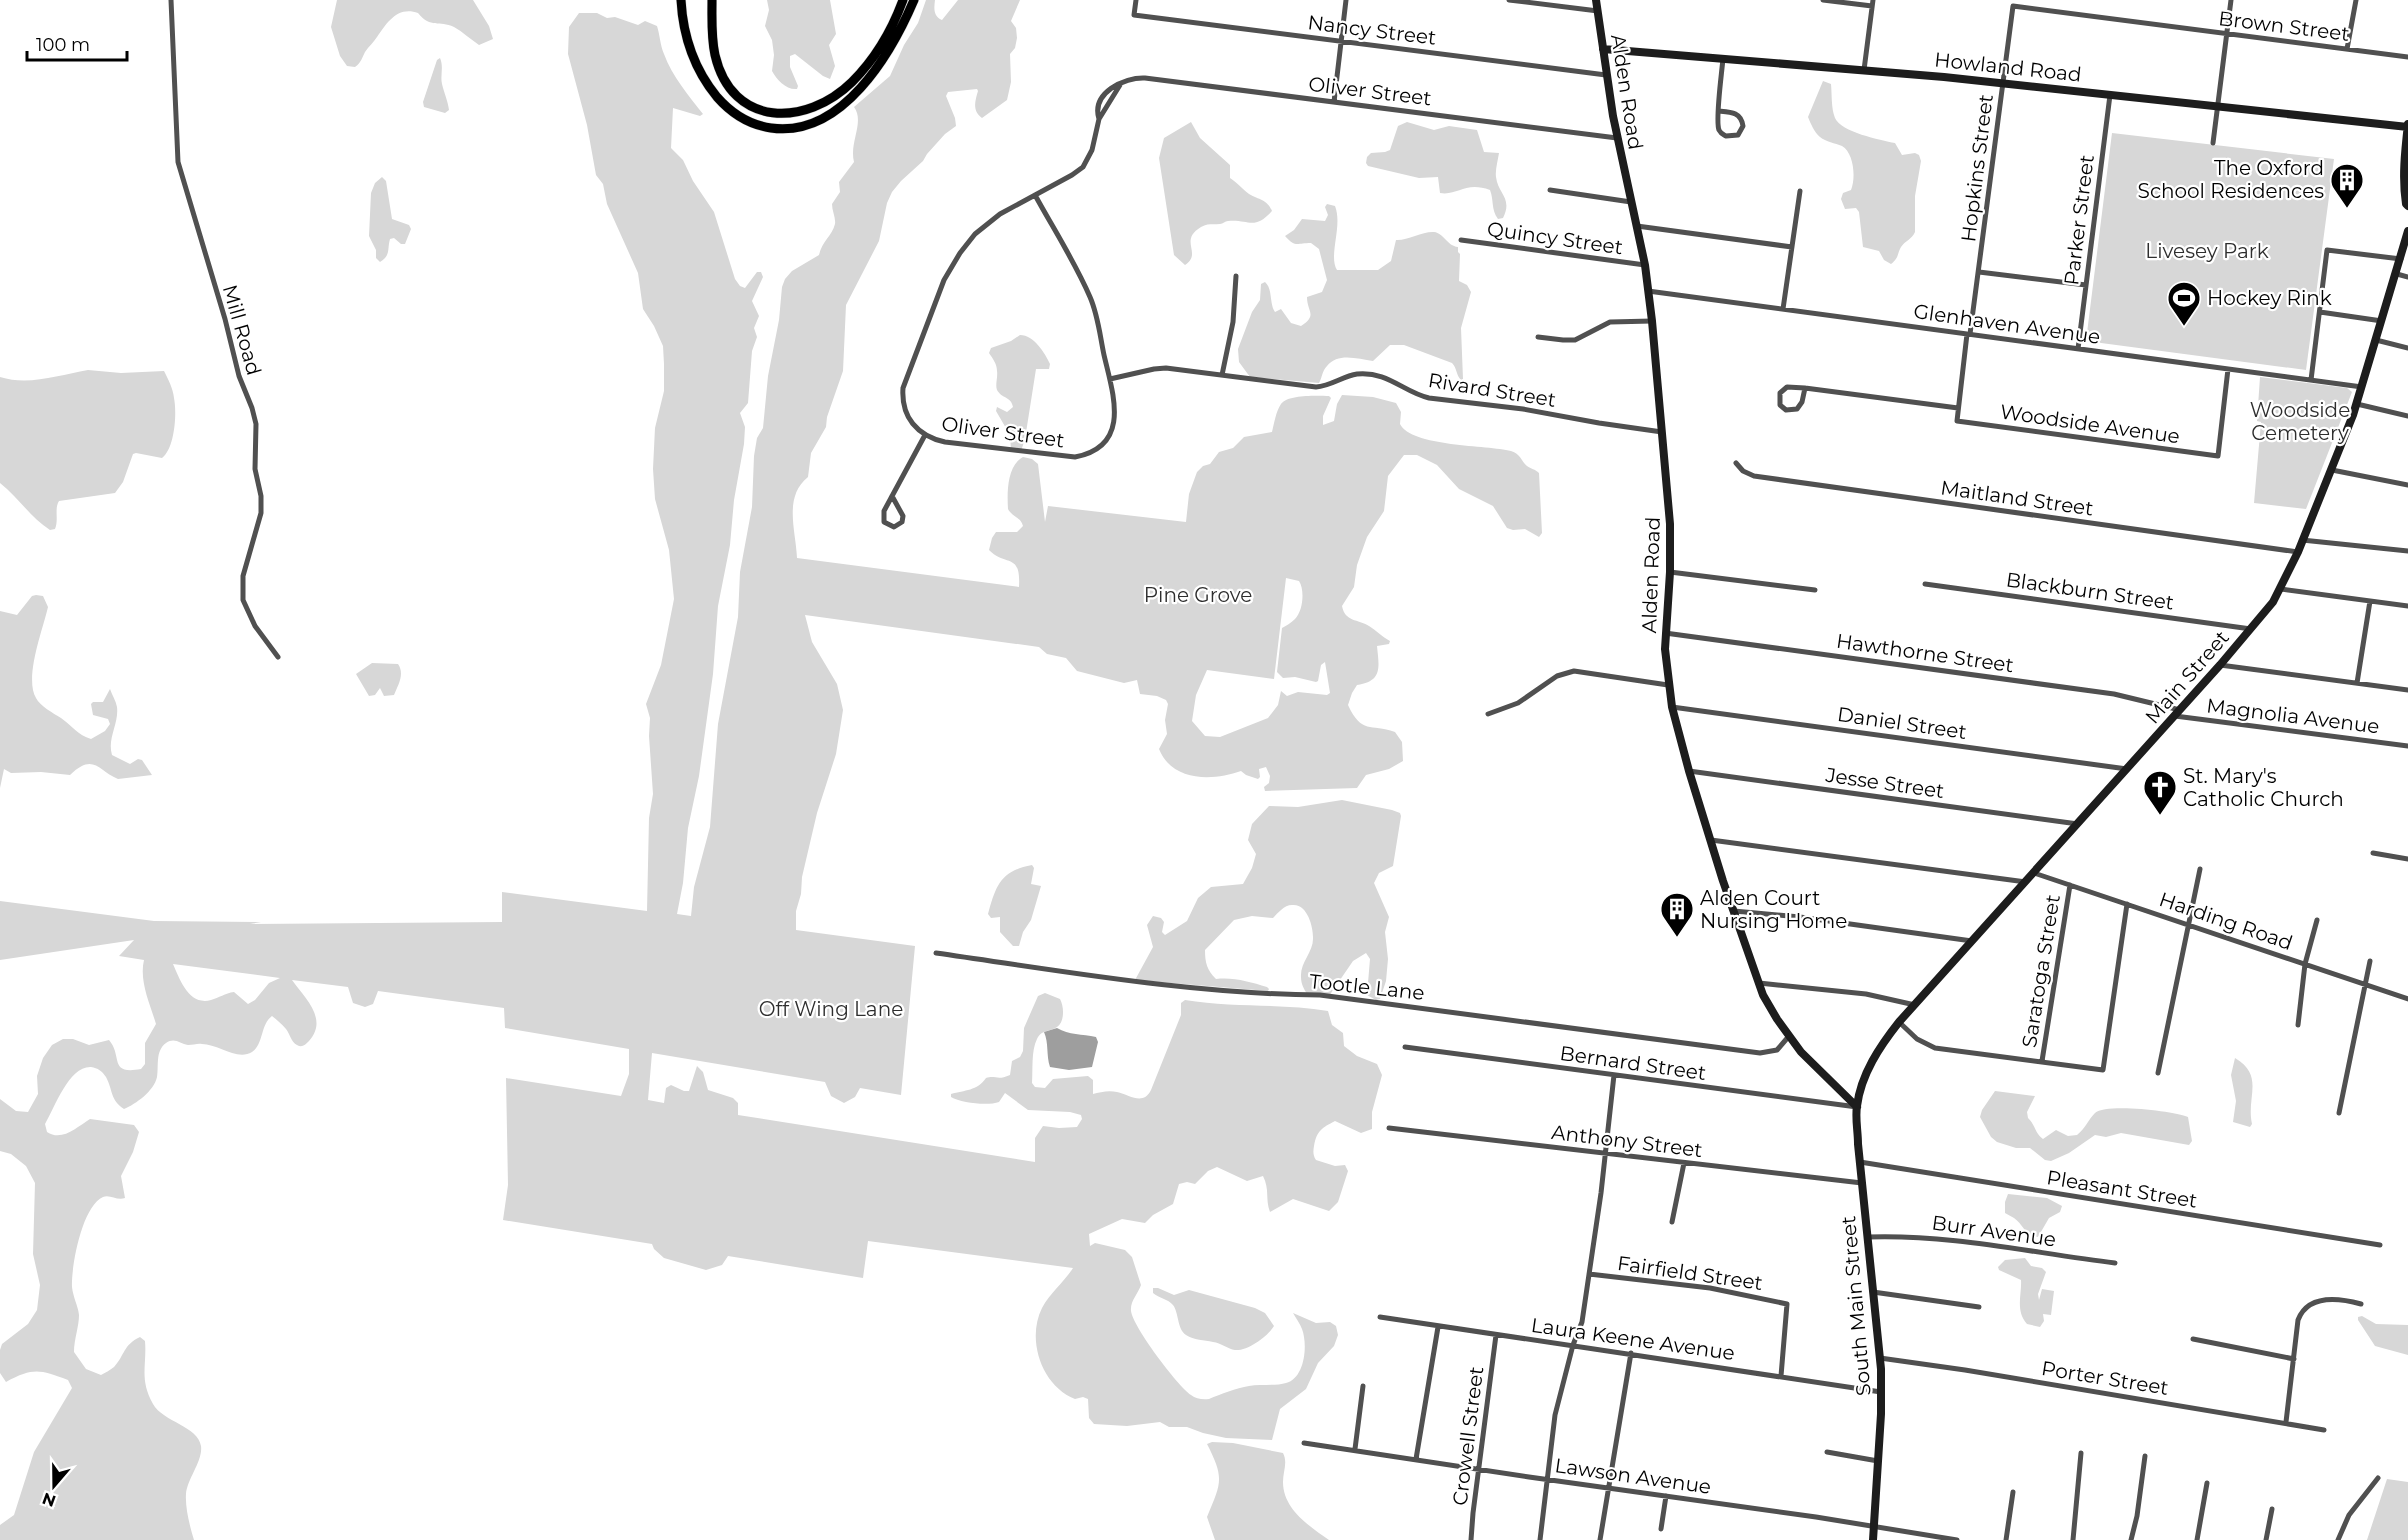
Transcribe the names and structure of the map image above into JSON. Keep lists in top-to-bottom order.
{
  "streets": {
    "main road": [
      "Howland Road",
      "Alden Road",
      "Main Street",
      "South Main Street"
    ],
    "street": [
      "Brown Street",
      "Nancy Street",
      "Oliver Street",
      "Hopkins Street",
      "Parker Street",
      "Quincy Street",
      "Glenhaven Avenue",
      "Mill Road",
      "Rivard Street",
      "Woodside Avenue",
      "Maitland Street",
      "Blackburn Street",
      "Hawthorne Street",
      "Magnolia Avenue",
      "Daniel Street",
      "Jesse Street",
      "Harding Road",
      "Saratoga Street",
      "Tootle Lane",
      "Bernard Street",
      "Anthony Street",
      "Pleasant Street",
      "Burr Avenue",
      "Fairfield Street",
      "Laura Keene Avenue",
      "Porter Street",
      "Crowell Street",
      "Lawson Avenue"
    ]
  },
  "crossings": [
    ["Brown Street", "Hopkins Street"],
    ["Nancy Street", "Alden Road"],
    ["Howland Road", "Alden Road"],
    ["Howland Road", "Hopkins Street"],
    ["Howland Road", "Parker Street"],
    ["Oliver Street", "Alden Road"],
    ["Oliver Street", "Rivard Street"],
    ["Alden Road", "Quincy Street"],
    ["Alden Road", "Glenhaven Avenue"],
    ["Alden Road", "Rivard Street"],
    ["Alden Road", "Hawthorne Street"],
    ["Alden Road", "Daniel Street"],
    ["Alden Road", "Jesse Street"],
    ["Alden Road", "Tootle Lane"],
    ["Alden Road", "Bernard Street"],
    ["Alden Road", "South Main Street"],
    ["Hopkins Street", "Glenhaven Avenue"],
    ["Hopkins Street", "Woodside Avenue"],
    ["Parker Street", "Glenhaven Avenue"],
    ["Glenhaven Avenue", "Woodside Avenue"],
    ["Glenhaven Avenue", "Main Street"],
    ["Maitland Street", "Main Street"],
    ["Blackburn Street", "Main Street"],
    ["Hawthorne Street", "Main Street"],
    ["Hawthorne Street", "Magnolia Avenue"],
    ["Main Street", "Magnolia Avenue"],
    ["Main Street", "Daniel Street"],
    ["Main Street", "Jesse Street"],
    ["Main Street", "Harding Road"],
    ["Main Street", "South Main Street"],
    ["Harding Road", "Saratoga Street"],
    ["Bernard Street", "South Main Street"],
    ["Anthony Street", "South Main Street"],
    ["Pleasant Street", "South Main Street"],
    ["Burr Avenue", "South Main Street"],
    ["Fairfield Street", "Laura Keene Avenue"],
    ["South Main Street", "Laura Keene Avenue"],
    ["South Main Street", "Porter Street"],
    ["South Main Street", "Lawson Avenue"],
    ["Laura Keene Avenue", "Crowell Street"],
    ["Crowell Street", "Lawson Avenue"]
  ],
  "parks": [
    "Livesey Park",
    "Woodside Cemetery",
    "Pine Grove",
    "Off Wing Lane"
  ],
  "places": {
    "building": ["The Oxford School Residences", "Alden Court Nursing Home"],
    "sports": ["Hockey Rink"],
    "church": ["St. Mary's Catholic Church"]
  },
  "scale_bar": "100 m",
  "north": "bottom"
}
